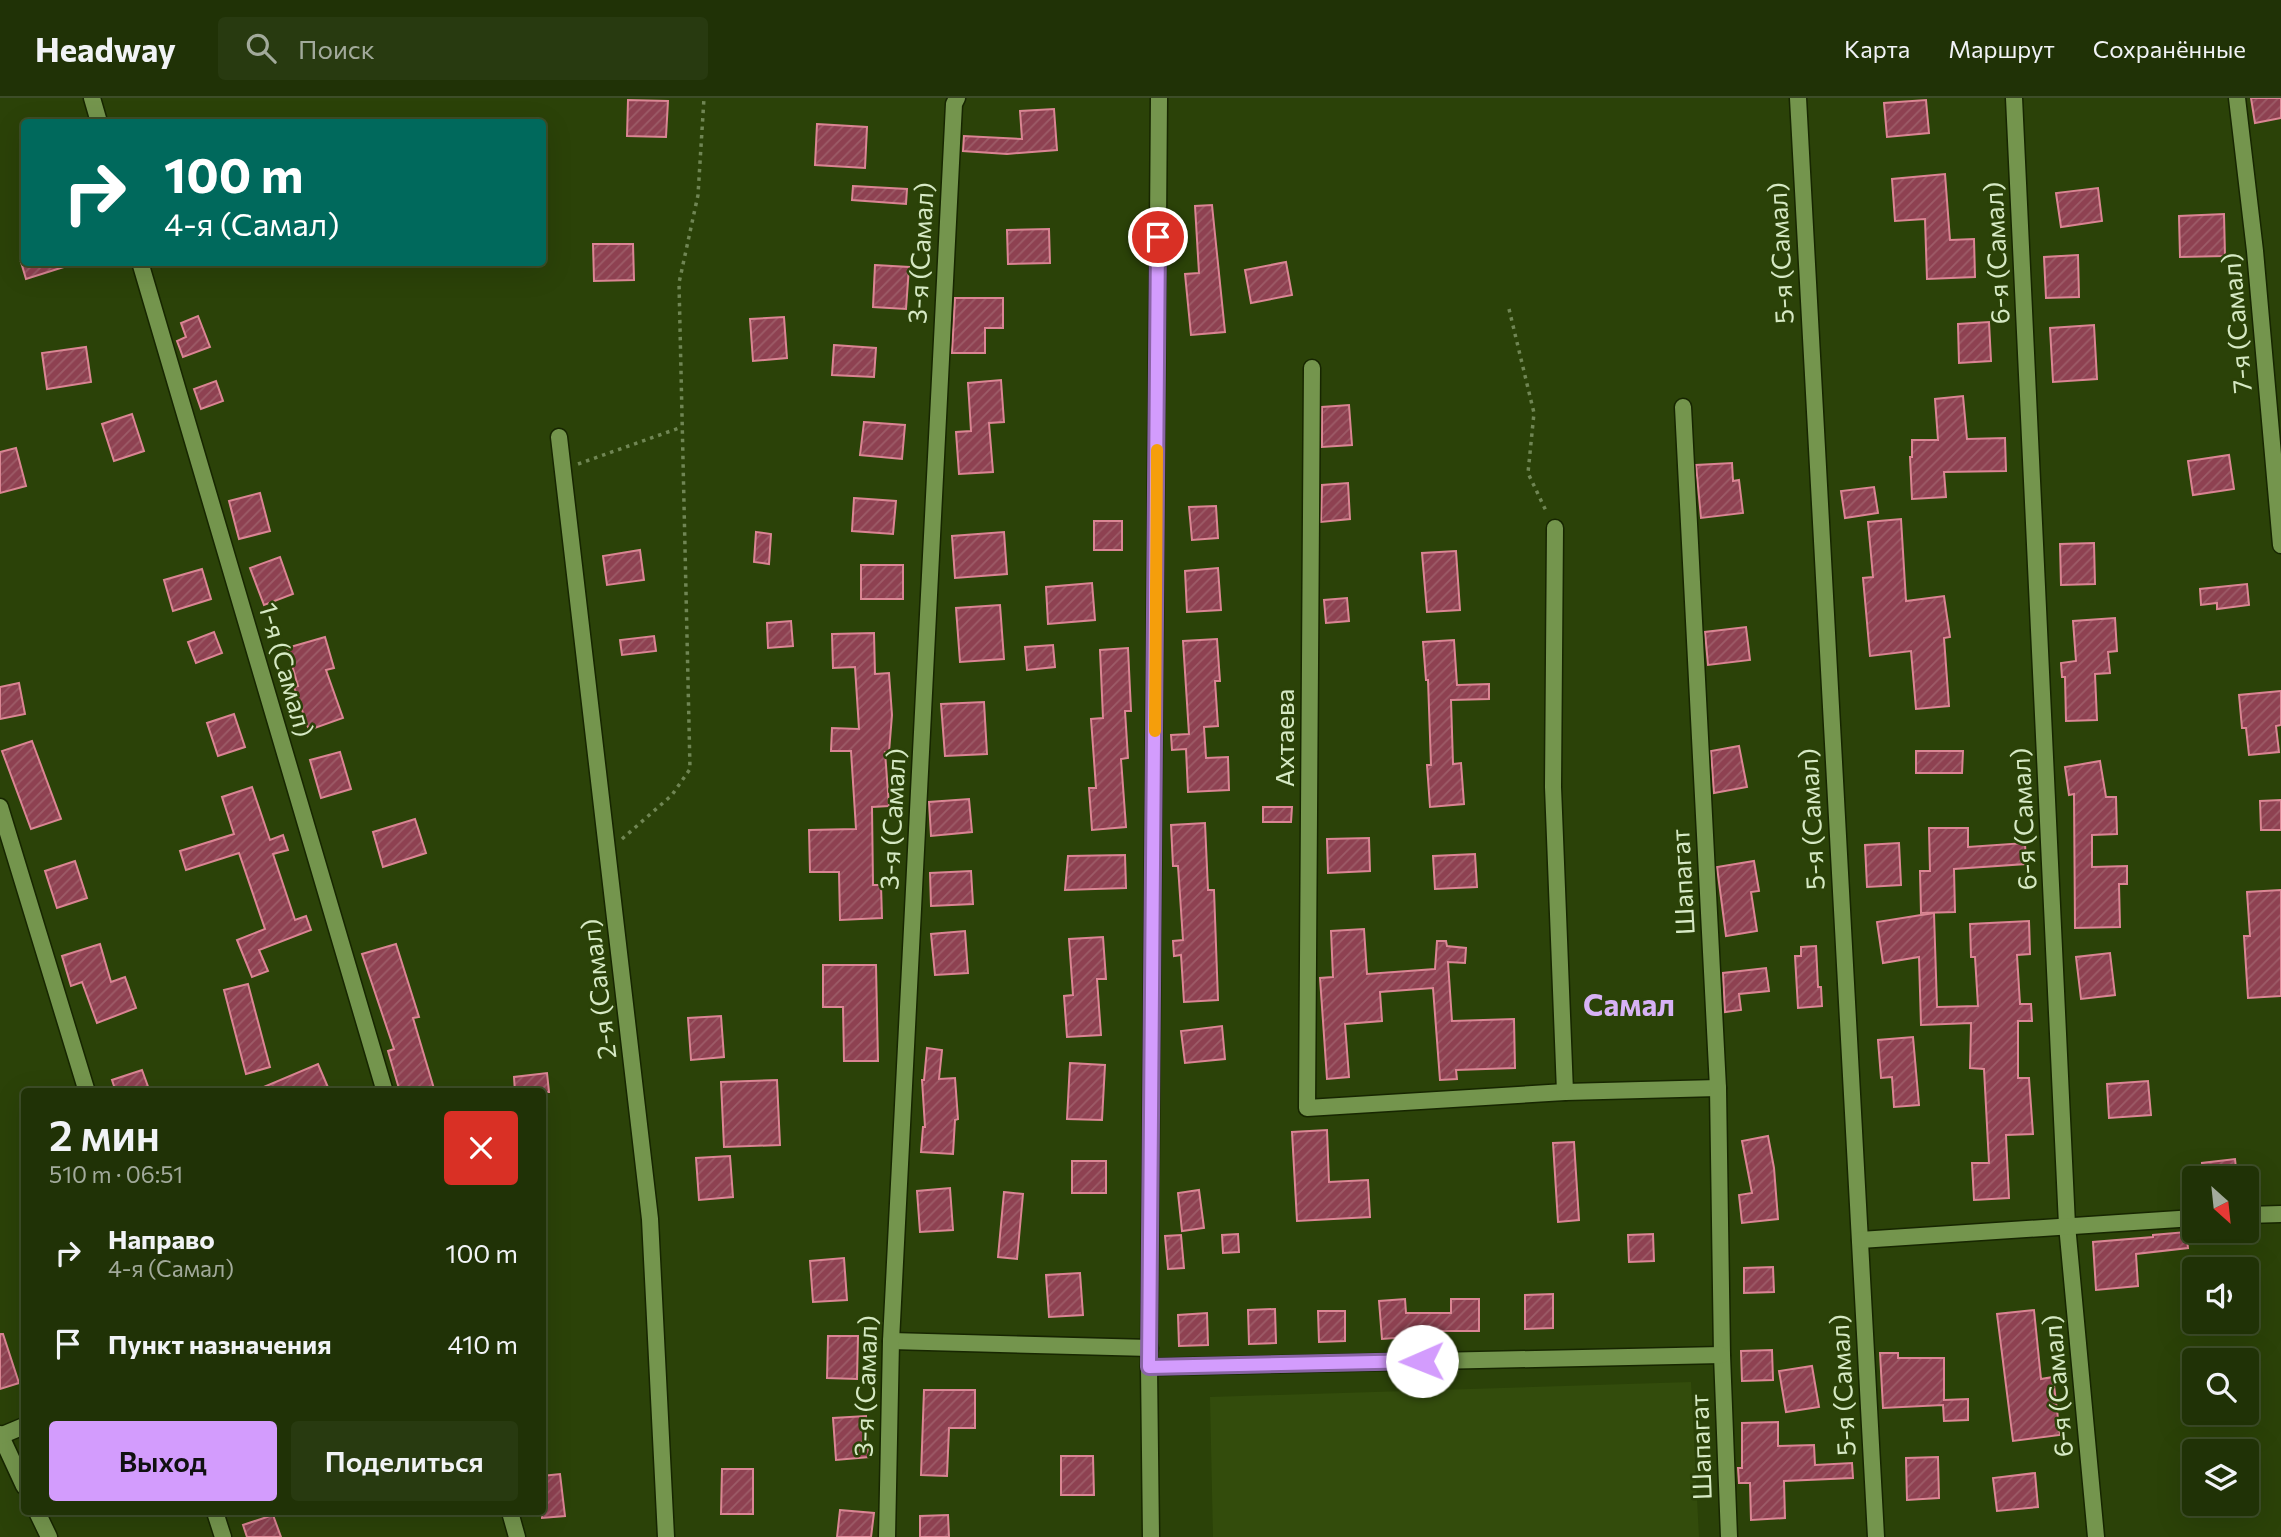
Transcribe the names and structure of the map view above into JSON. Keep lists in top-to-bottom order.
{
  "streets": {
    "street": [
      "3-я (Самал)",
      "5-я (Самал)",
      "6-я (Самал)",
      "7-я (Самал)",
      "1-я (Самал)",
      "Ахтаева",
      "Шапагат",
      "2-я (Самал)"
    ]
  },
  "districts": ["Самал"],
  "north": "bottom right",
  "page": {
    "header": "Headway",
    "search": "Поиск",
    "nav": ["Карта", "Маршрут", "Сохранённые"],
    "turn": ["100 m", "4-я (Самал)"],
    "heading": ["2 мин", "510 m · 06:51"],
    "list": [
      {
        "name": "Направо",
        "note": "4-я (Самал)",
        "value": "100 m"
      },
      {
        "name": "Пункт назначения",
        "value": "410 m"
      }
    ],
    "buttons": ["Выход", "Поделиться"]
  }
}
